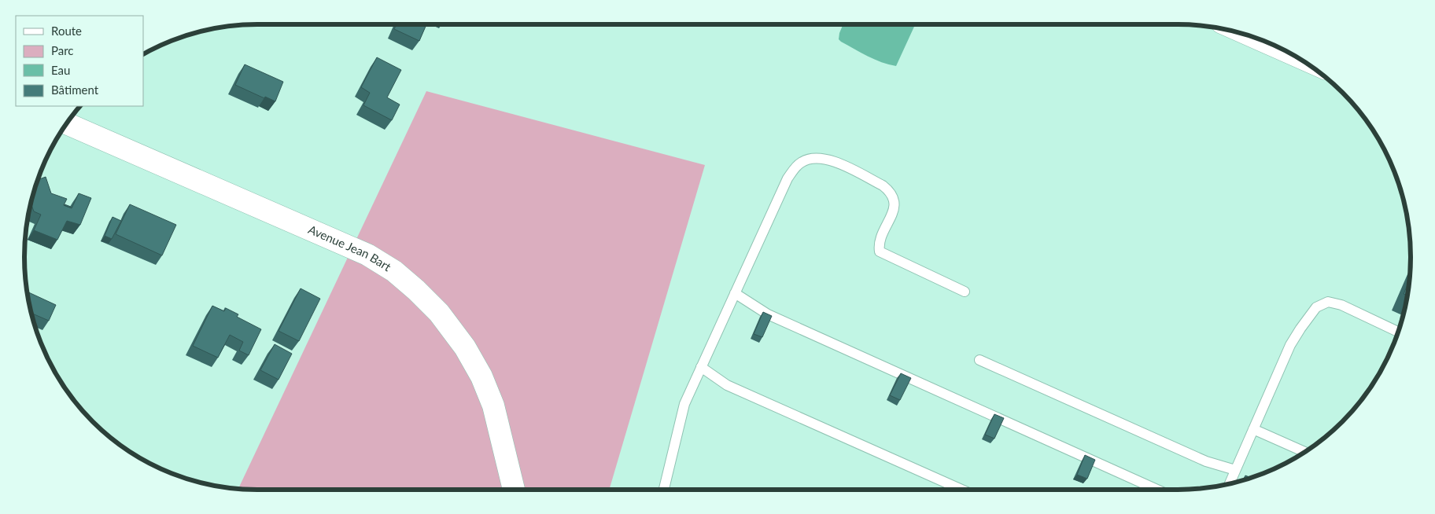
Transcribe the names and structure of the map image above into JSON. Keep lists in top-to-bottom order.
{
  "streets": {
    "street": ["Avenue Jean Bart"]
  },
  "legend": [
    "Route",
    "Parc",
    "Eau",
    "Bâtiment"
  ]
}
